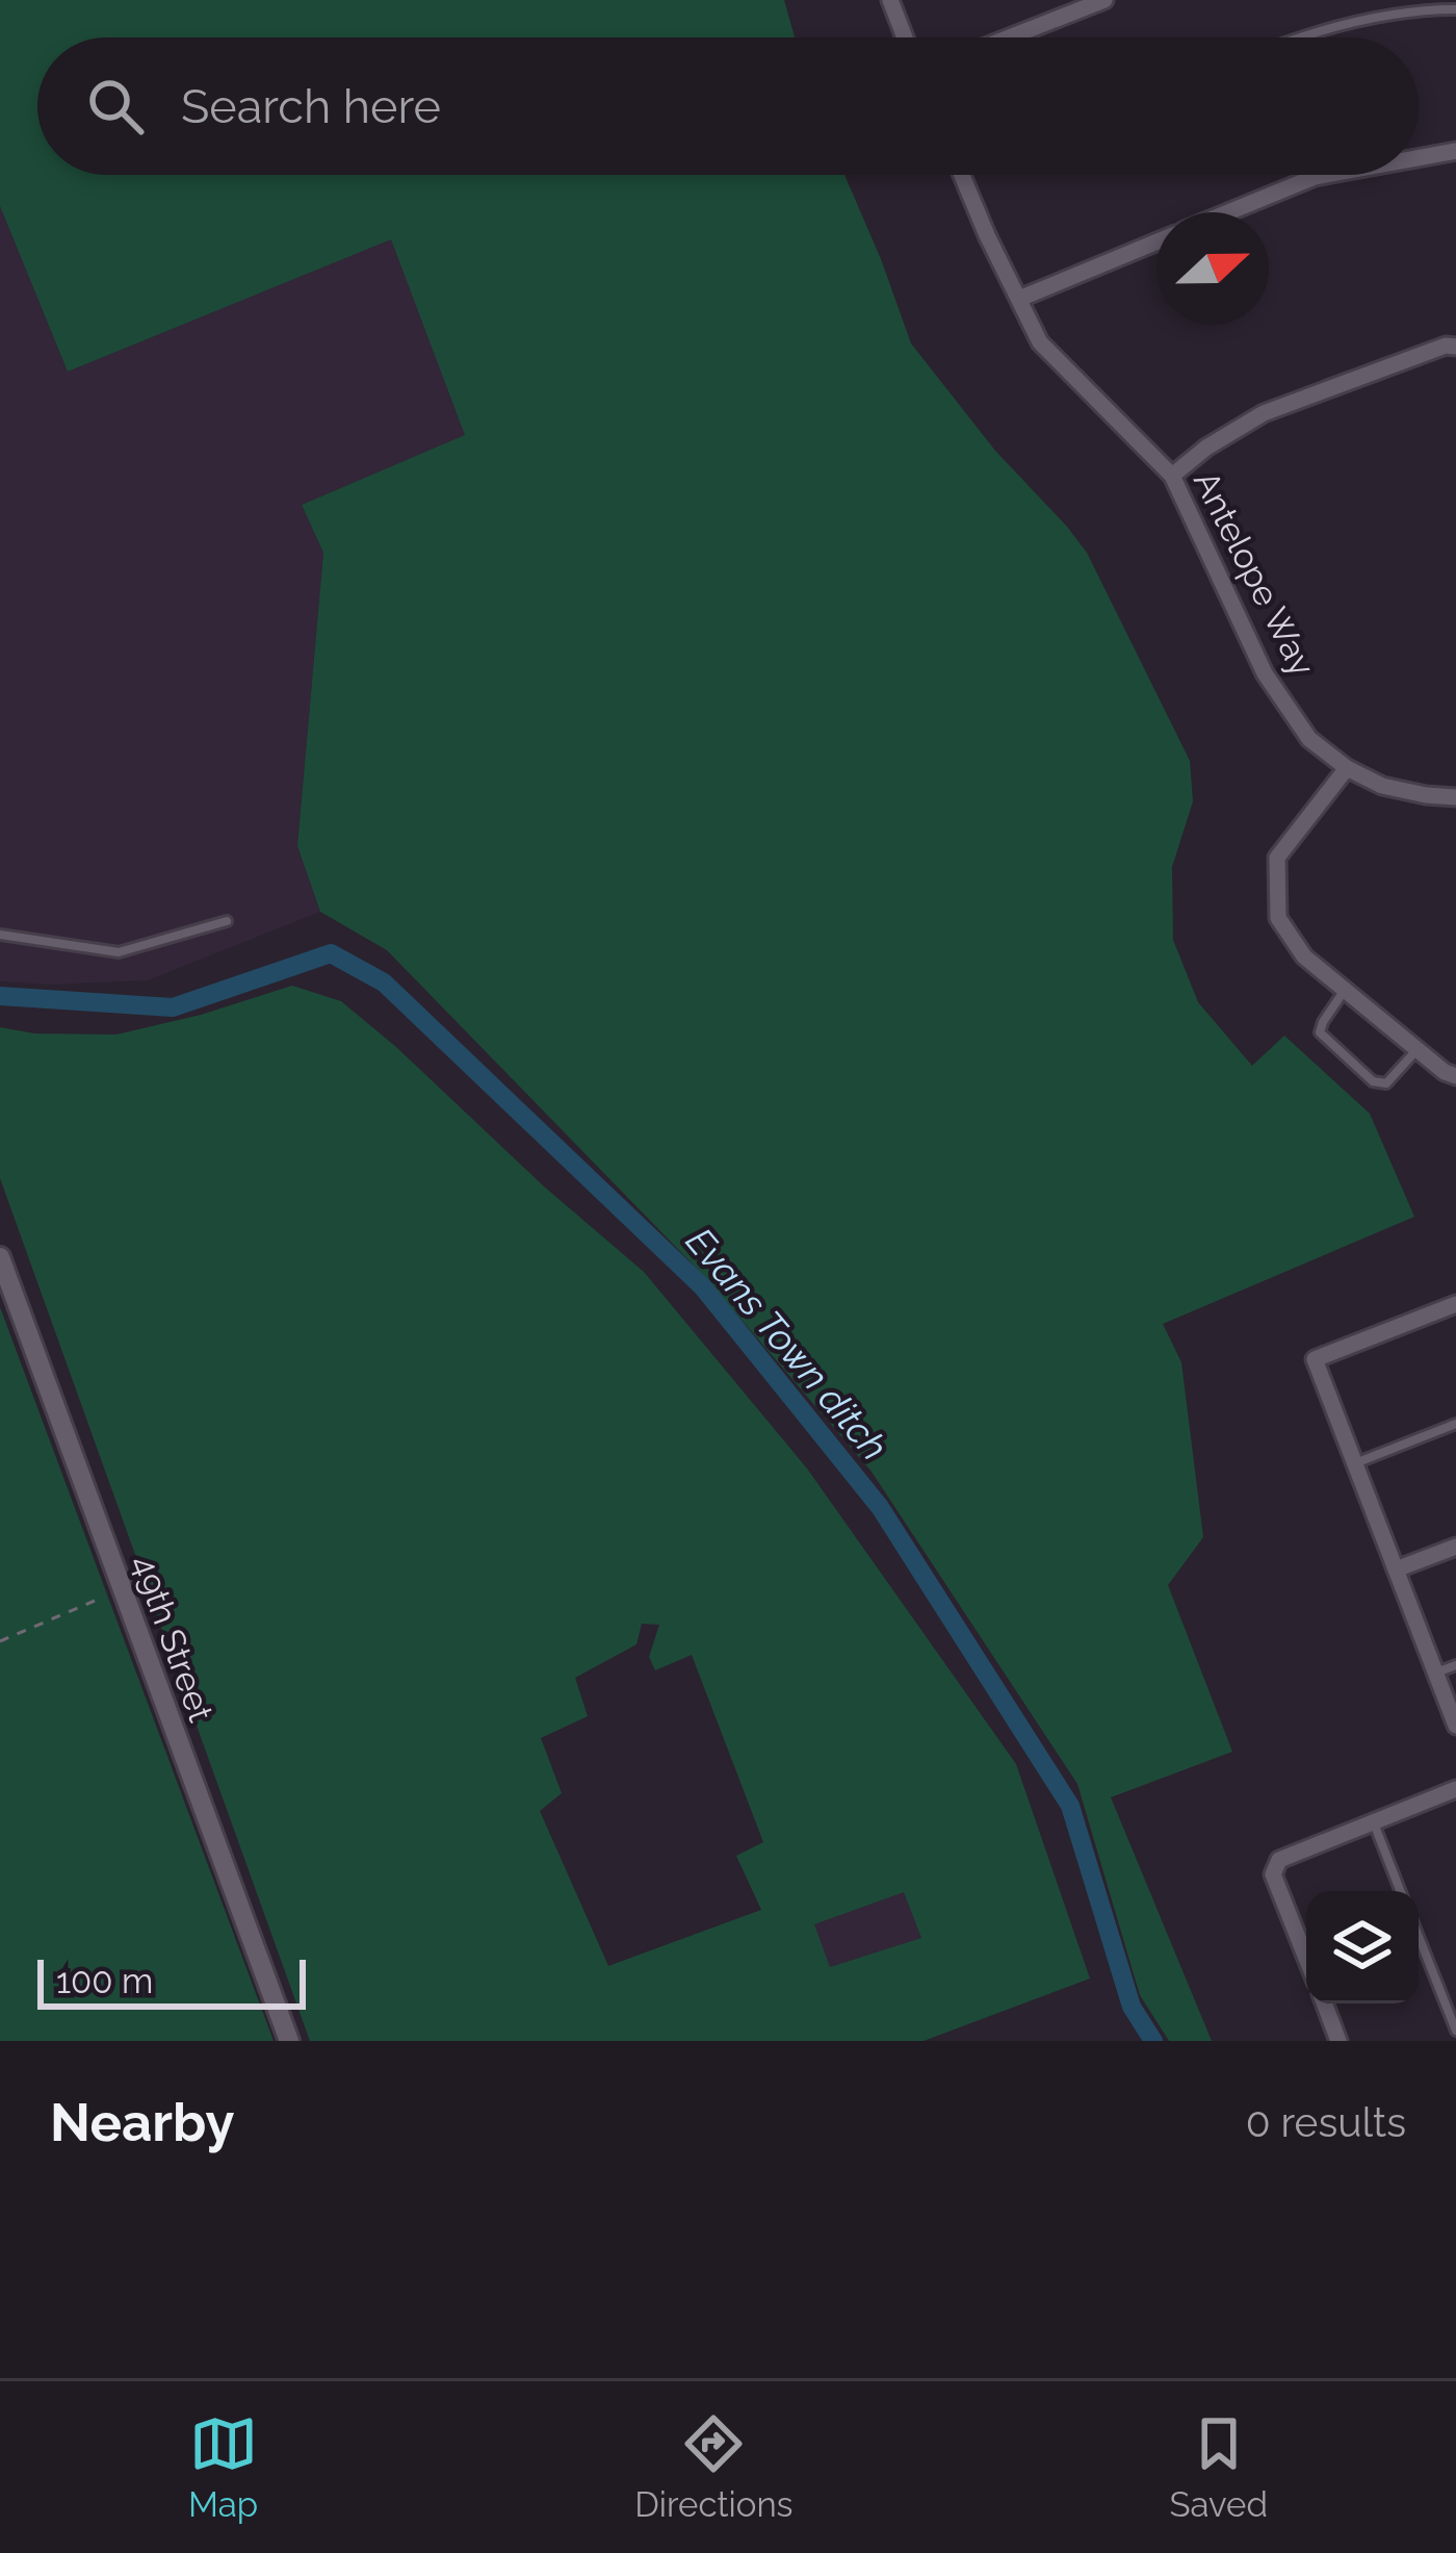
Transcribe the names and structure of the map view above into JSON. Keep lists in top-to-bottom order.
{
  "streets": {
    "street": ["Antelope Way", "49th Street"]
  },
  "water": ["Evans Town ditch"],
  "scale_bar": "100 m",
  "north": "right",
  "page": {
    "search": "Search here",
    "scale": "100 m",
    "heading": ["Nearby", "0 results"],
    "nav": ["Map", "Directions", "Saved"]
  }
}
